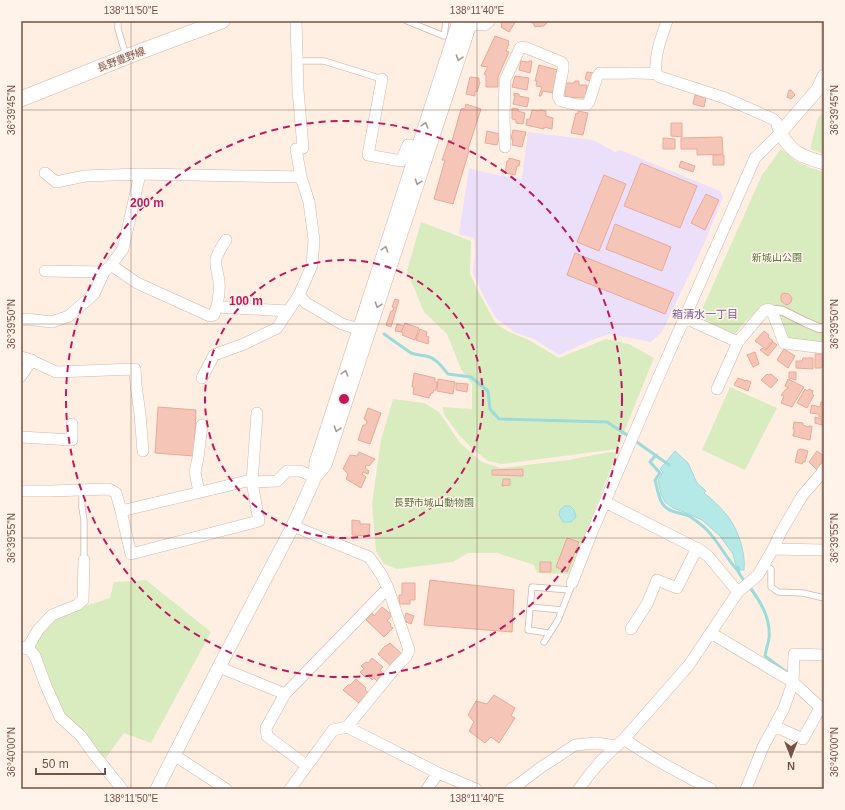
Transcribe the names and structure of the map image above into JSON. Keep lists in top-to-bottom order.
{
  "streets": {
    "main road": ["長野豊野線"]
  },
  "districts": ["箱清水一丁目"],
  "parks": ["新城山公園", "長野市城山動物園"],
  "scale_bar": "50 m",
  "north": "bottom",
  "coordinates": [
    "138°11'50\"E",
    "138°11'40\"E",
    "36°39'45\"N",
    "36°39'50\"N",
    "36°39'55\"N",
    "36°40'00\"N"
  ],
  "rings": ["200 m", "100 m"]
}
